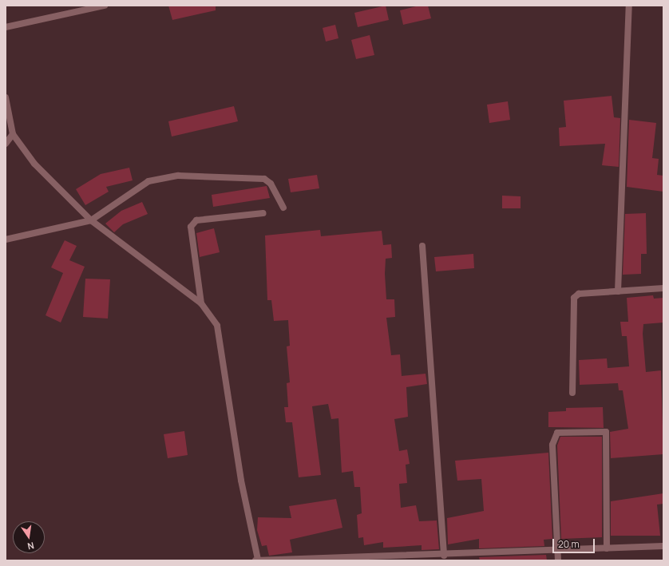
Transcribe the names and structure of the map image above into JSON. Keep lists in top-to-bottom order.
{
  "scale_bar": "20 m",
  "north": "bottom"
}
